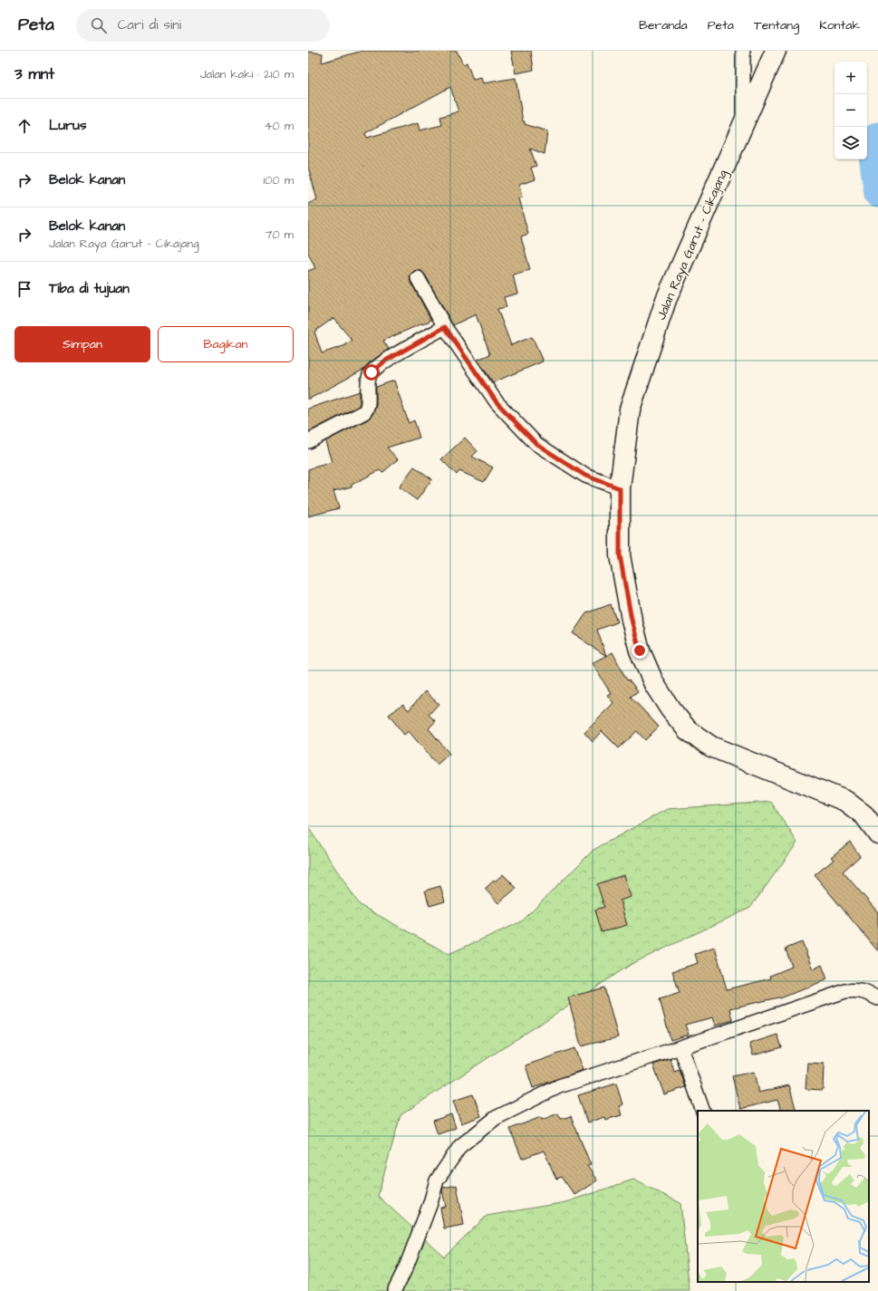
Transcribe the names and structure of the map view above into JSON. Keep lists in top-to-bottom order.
{
  "streets": {
    "main road": ["Jalan Raya Garut - Cikajang"]
  },
  "page": {
    "header": "Peta",
    "search": "Cari di sini",
    "nav": [
      "Beranda",
      "Peta",
      "Tentang",
      "Kontak"
    ],
    "heading": ["3 mnt", "Jalan kaki · 210 m"],
    "map_buttons": ["+", "−"],
    "list": [
      ["Lurus", "40 m"],
      ["Belok kanan", "100 m"],
      ["Belok kanan", "Jalan Raya Garut - Cikajang", "70 m"],
      "Tiba di tujuan"
    ],
    "buttons": ["Simpan", "Bagikan"]
  }
}
